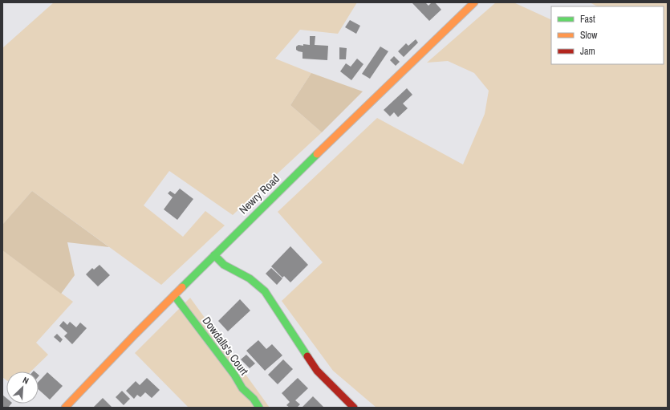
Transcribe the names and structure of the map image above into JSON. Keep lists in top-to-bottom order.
{
  "streets": {
    "main road": ["Newry Road", "Dowdalls's Court"]
  },
  "crossings": [
    ["Newry Road", "Dowdalls's Court"]
  ],
  "legend": ["Fast", "Slow", "Jam"],
  "north": "top right"
}
